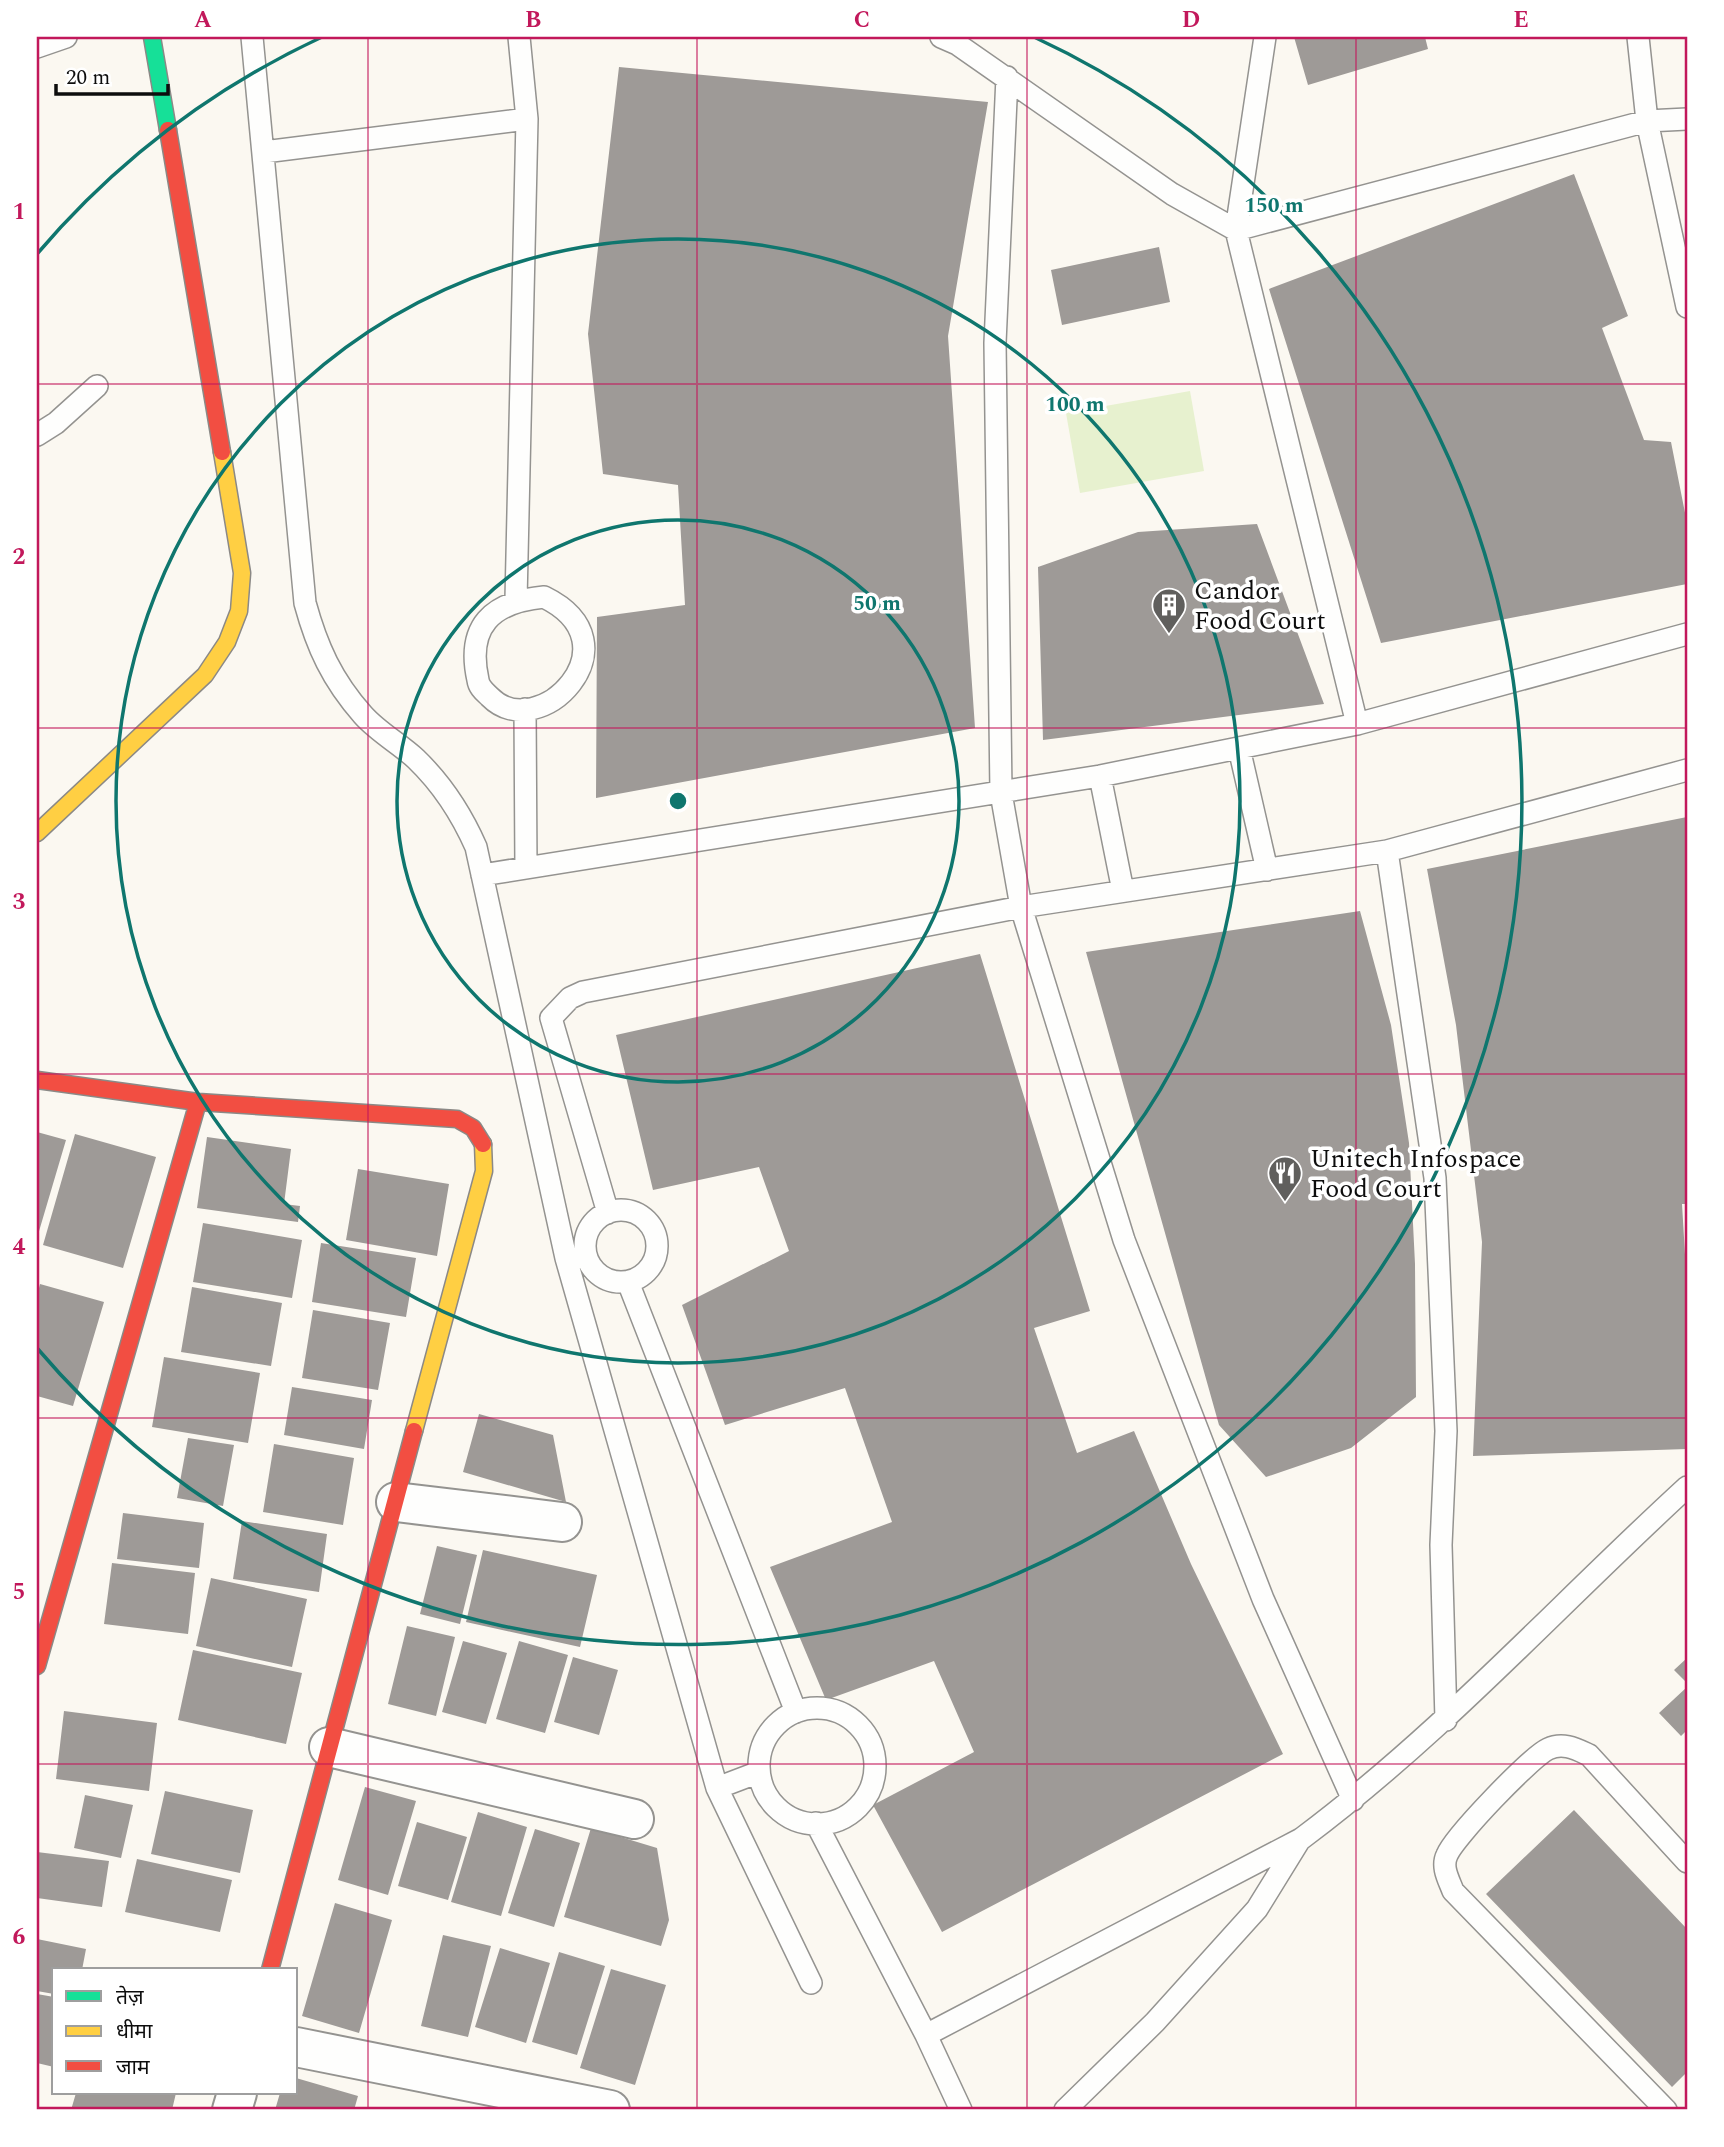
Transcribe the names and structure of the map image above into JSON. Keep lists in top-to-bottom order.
{
  "places": {
    "building": ["Candor Food Court"],
    "restaurant": ["Unitech Infospace Food Court"]
  },
  "legend": ["तेज़", "धीमा", "जाम"],
  "scale_bar": "20 m",
  "grid": {
    "columns": [
      "A",
      "B",
      "C",
      "D",
      "E"
    ],
    "rows": [
      "1",
      "2",
      "3",
      "4",
      "5",
      "6"
    ]
  },
  "rings": ["150 m", "100 m", "50 m"]
}
